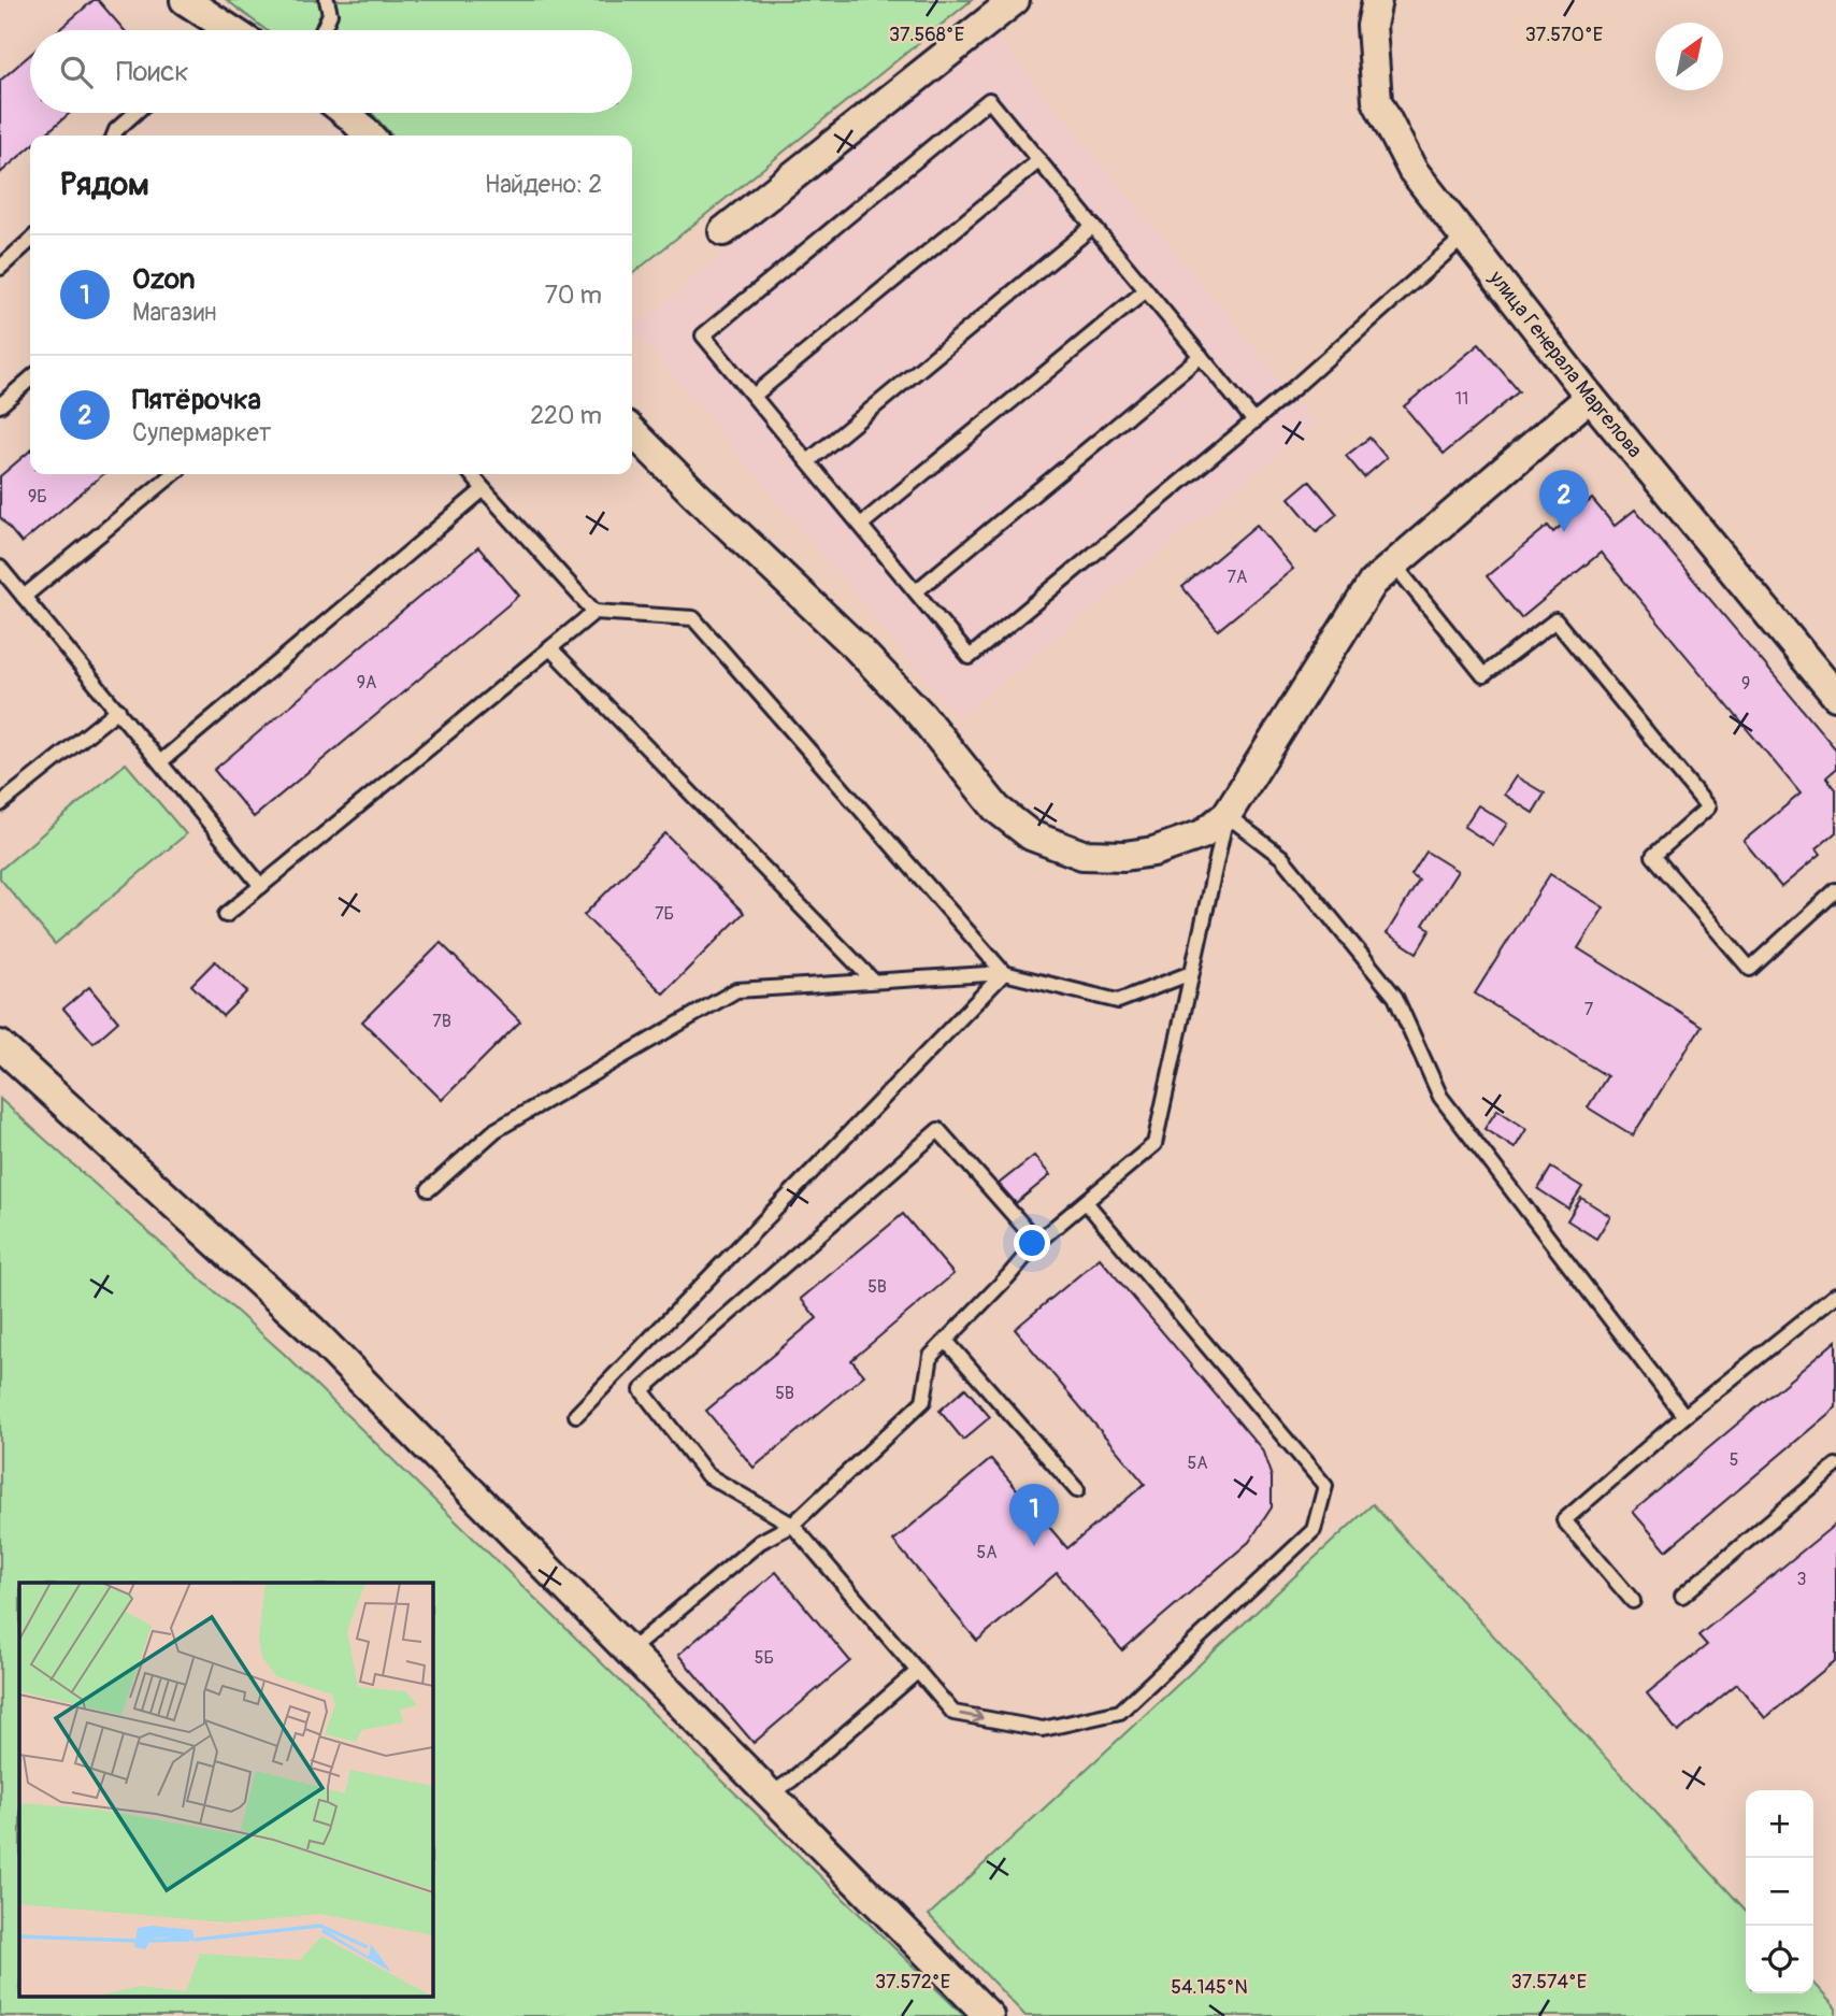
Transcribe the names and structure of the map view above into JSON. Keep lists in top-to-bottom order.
{
  "streets": {
    "street": ["улица Генерала Маргелова"]
  },
  "house_numbers": [
    "11",
    "9Б",
    "7А",
    "9А",
    "9",
    "7Б",
    "7",
    "7В",
    "5В",
    "5В",
    "5",
    "5А",
    "5А",
    "3",
    "5Б"
  ],
  "north": "top right",
  "page": {
    "search": "Поиск",
    "heading": ["Рядом", "Найдено: 2"],
    "list": [
      {
        "mark": "1",
        "name": "Ozon",
        "note": "Магазин",
        "value": "70 m"
      },
      {
        "mark": "2",
        "name": "Пятёрочка",
        "note": "Супермаркет",
        "value": "220 m"
      }
    ],
    "pins": ["2", "1"],
    "map_buttons": ["+", "−"]
  },
  "coordinates": [
    "37.568°E",
    "37.570°E",
    "37.572°E",
    "37.574°E",
    "54.145°N"
  ]
}
